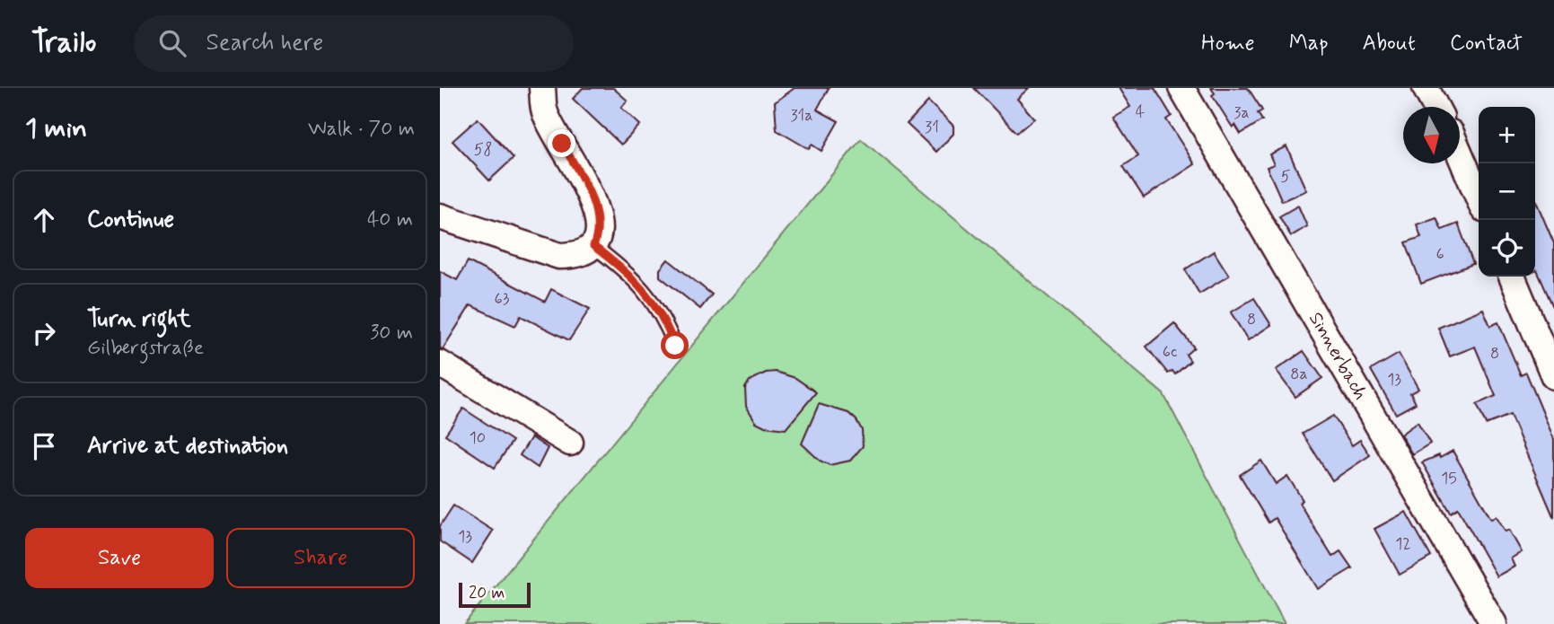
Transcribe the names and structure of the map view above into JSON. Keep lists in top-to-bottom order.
{
  "streets": {
    "street": ["Sinnerbach"]
  },
  "house_numbers": [
    "4",
    "3a",
    "31a",
    "31",
    "58",
    "5",
    "6",
    "63",
    "8",
    "6c",
    "8",
    "8a",
    "13",
    "10",
    "15",
    "13",
    "12"
  ],
  "scale_bar": "20 m",
  "north": "bottom",
  "page": {
    "header": "Trailo",
    "search": "Search here",
    "nav": [
      "Home",
      "Map",
      "About",
      "Contact"
    ],
    "heading": ["1 min", "Walk · 70 m"],
    "map_buttons": ["+", "−"],
    "list": [
      ["Continue", "40 m"],
      ["Turn right", "Gilbergstraße", "30 m"],
      "Arrive at destination"
    ],
    "buttons": ["Save", "Share"],
    "scale": "20 m"
  }
}
